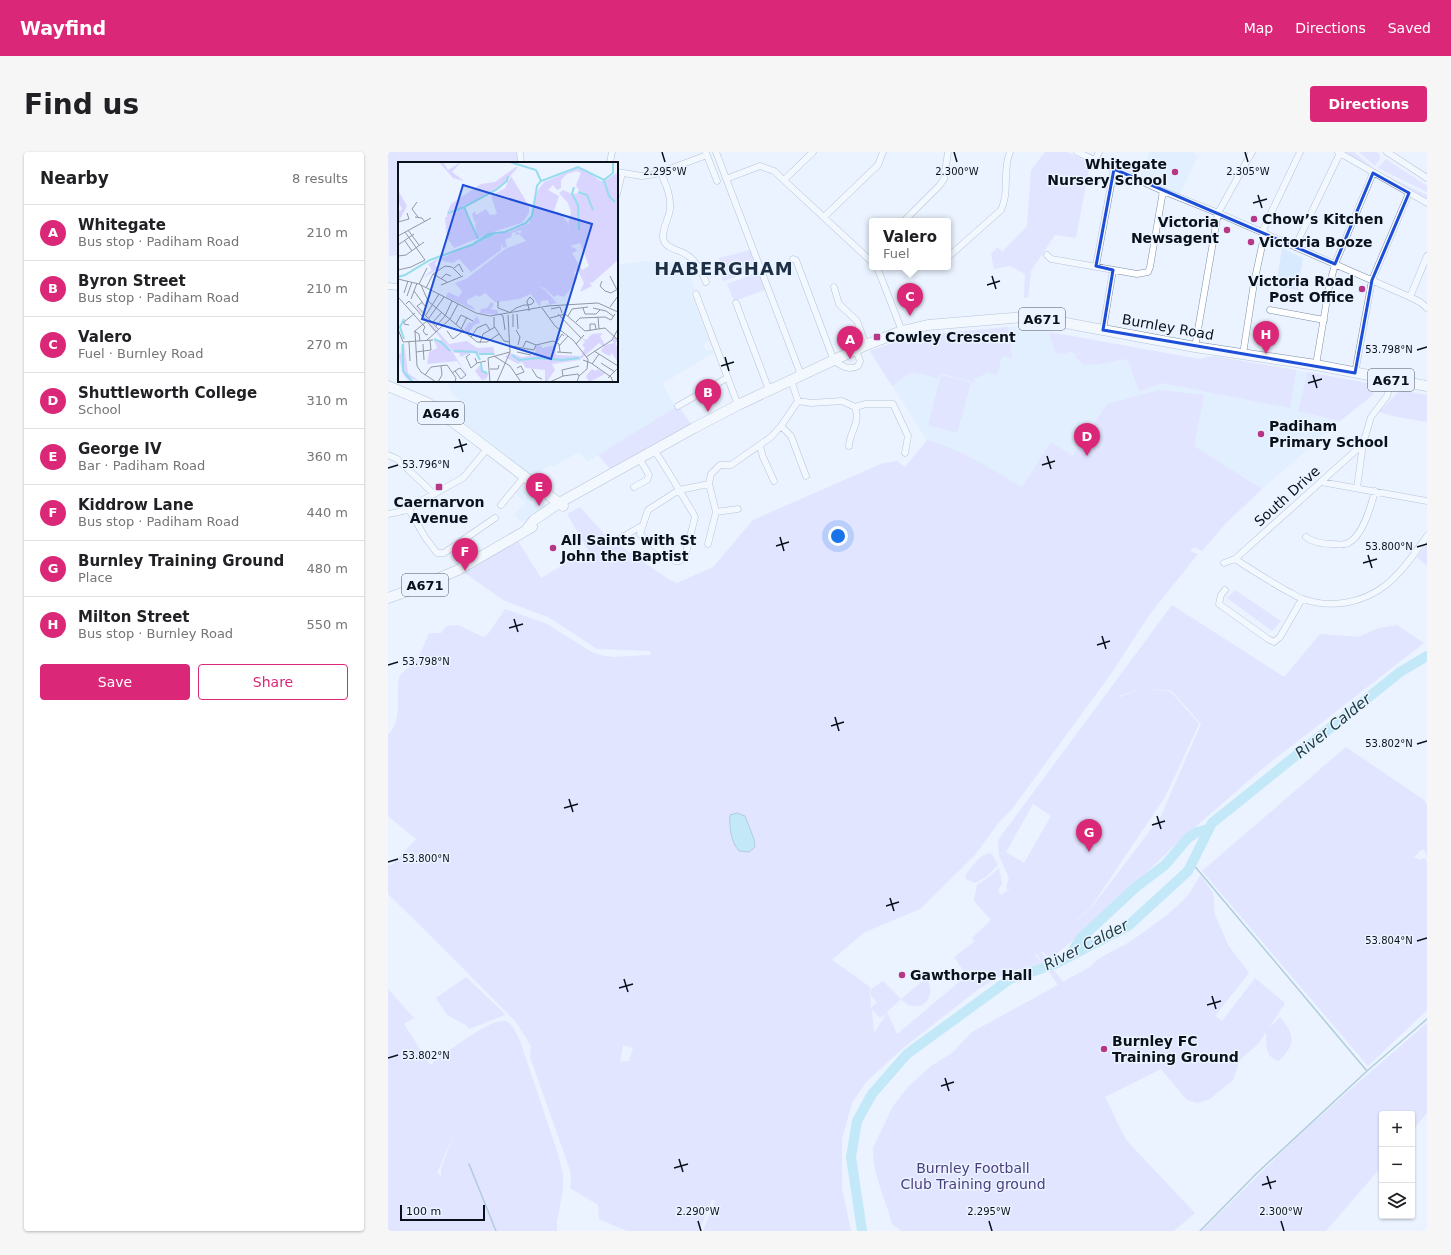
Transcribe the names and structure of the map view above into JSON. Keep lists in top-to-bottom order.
{
  "streets": {
    "main road": ["A671", "Burnley Road", "A646"],
    "street": ["South Drive"]
  },
  "crossings": [
    ["A671", "Burnley Road"],
    ["A671", "A646"]
  ],
  "districts": ["HABERGHAM"],
  "water": ["River Calder"],
  "parks": ["Burnley Football Club Training ground"],
  "places": {
    "other": [
      "Whitegate Nursery School",
      "Chow’s Kitchen",
      "Victoria Newsagent",
      "Victoria Booze",
      "Victoria Road Post Office",
      "Padiham Primary School",
      "All Saints with St John the Baptist",
      "Gawthorpe Hall",
      "Burnley FC Training Ground"
    ],
    "transit": ["Cowley Crescent", "Caernarvon Avenue"]
  },
  "scale_bar": "100 m",
  "page": {
    "header": "Wayfind",
    "nav": ["Map", "Directions", "Saved"],
    "buttons": [
      "Directions",
      ["Save", "Share"]
    ],
    "title": "Find us",
    "heading": ["Nearby", "8 results"],
    "list": [
      {
        "mark": "A",
        "name": "Whitegate",
        "note": "Bus stop · Padiham Road",
        "value": "210 m"
      },
      {
        "mark": "B",
        "name": "Byron Street",
        "note": "Bus stop · Padiham Road",
        "value": "210 m"
      },
      {
        "mark": "C",
        "name": "Valero",
        "note": "Fuel · Burnley Road",
        "value": "270 m"
      },
      {
        "mark": "D",
        "name": "Shuttleworth College",
        "note": "School",
        "value": "310 m"
      },
      {
        "mark": "E",
        "name": "George IV",
        "note": "Bar · Padiham Road",
        "value": "360 m"
      },
      {
        "mark": "F",
        "name": "Kiddrow Lane",
        "note": "Bus stop · Padiham Road",
        "value": "440 m"
      },
      {
        "mark": "G",
        "name": "Burnley Training Ground",
        "note": "Place",
        "value": "480 m"
      },
      {
        "mark": "H",
        "name": "Milton Street",
        "note": "Bus stop · Burnley Road",
        "value": "550 m"
      }
    ],
    "popup": ["Valero", "Fuel"],
    "pins": [
      "C",
      "H",
      "A",
      "B",
      "D",
      "E",
      "F",
      "G"
    ],
    "map_buttons": ["+", "−"],
    "scale": "100 m"
  },
  "coordinates": [
    "2.295°W",
    "2.300°W",
    "2.305°W",
    "53.798°N",
    "53.796°N",
    "53.800°N",
    "53.802°N",
    "53.804°N",
    "2.290°W"
  ]
}
